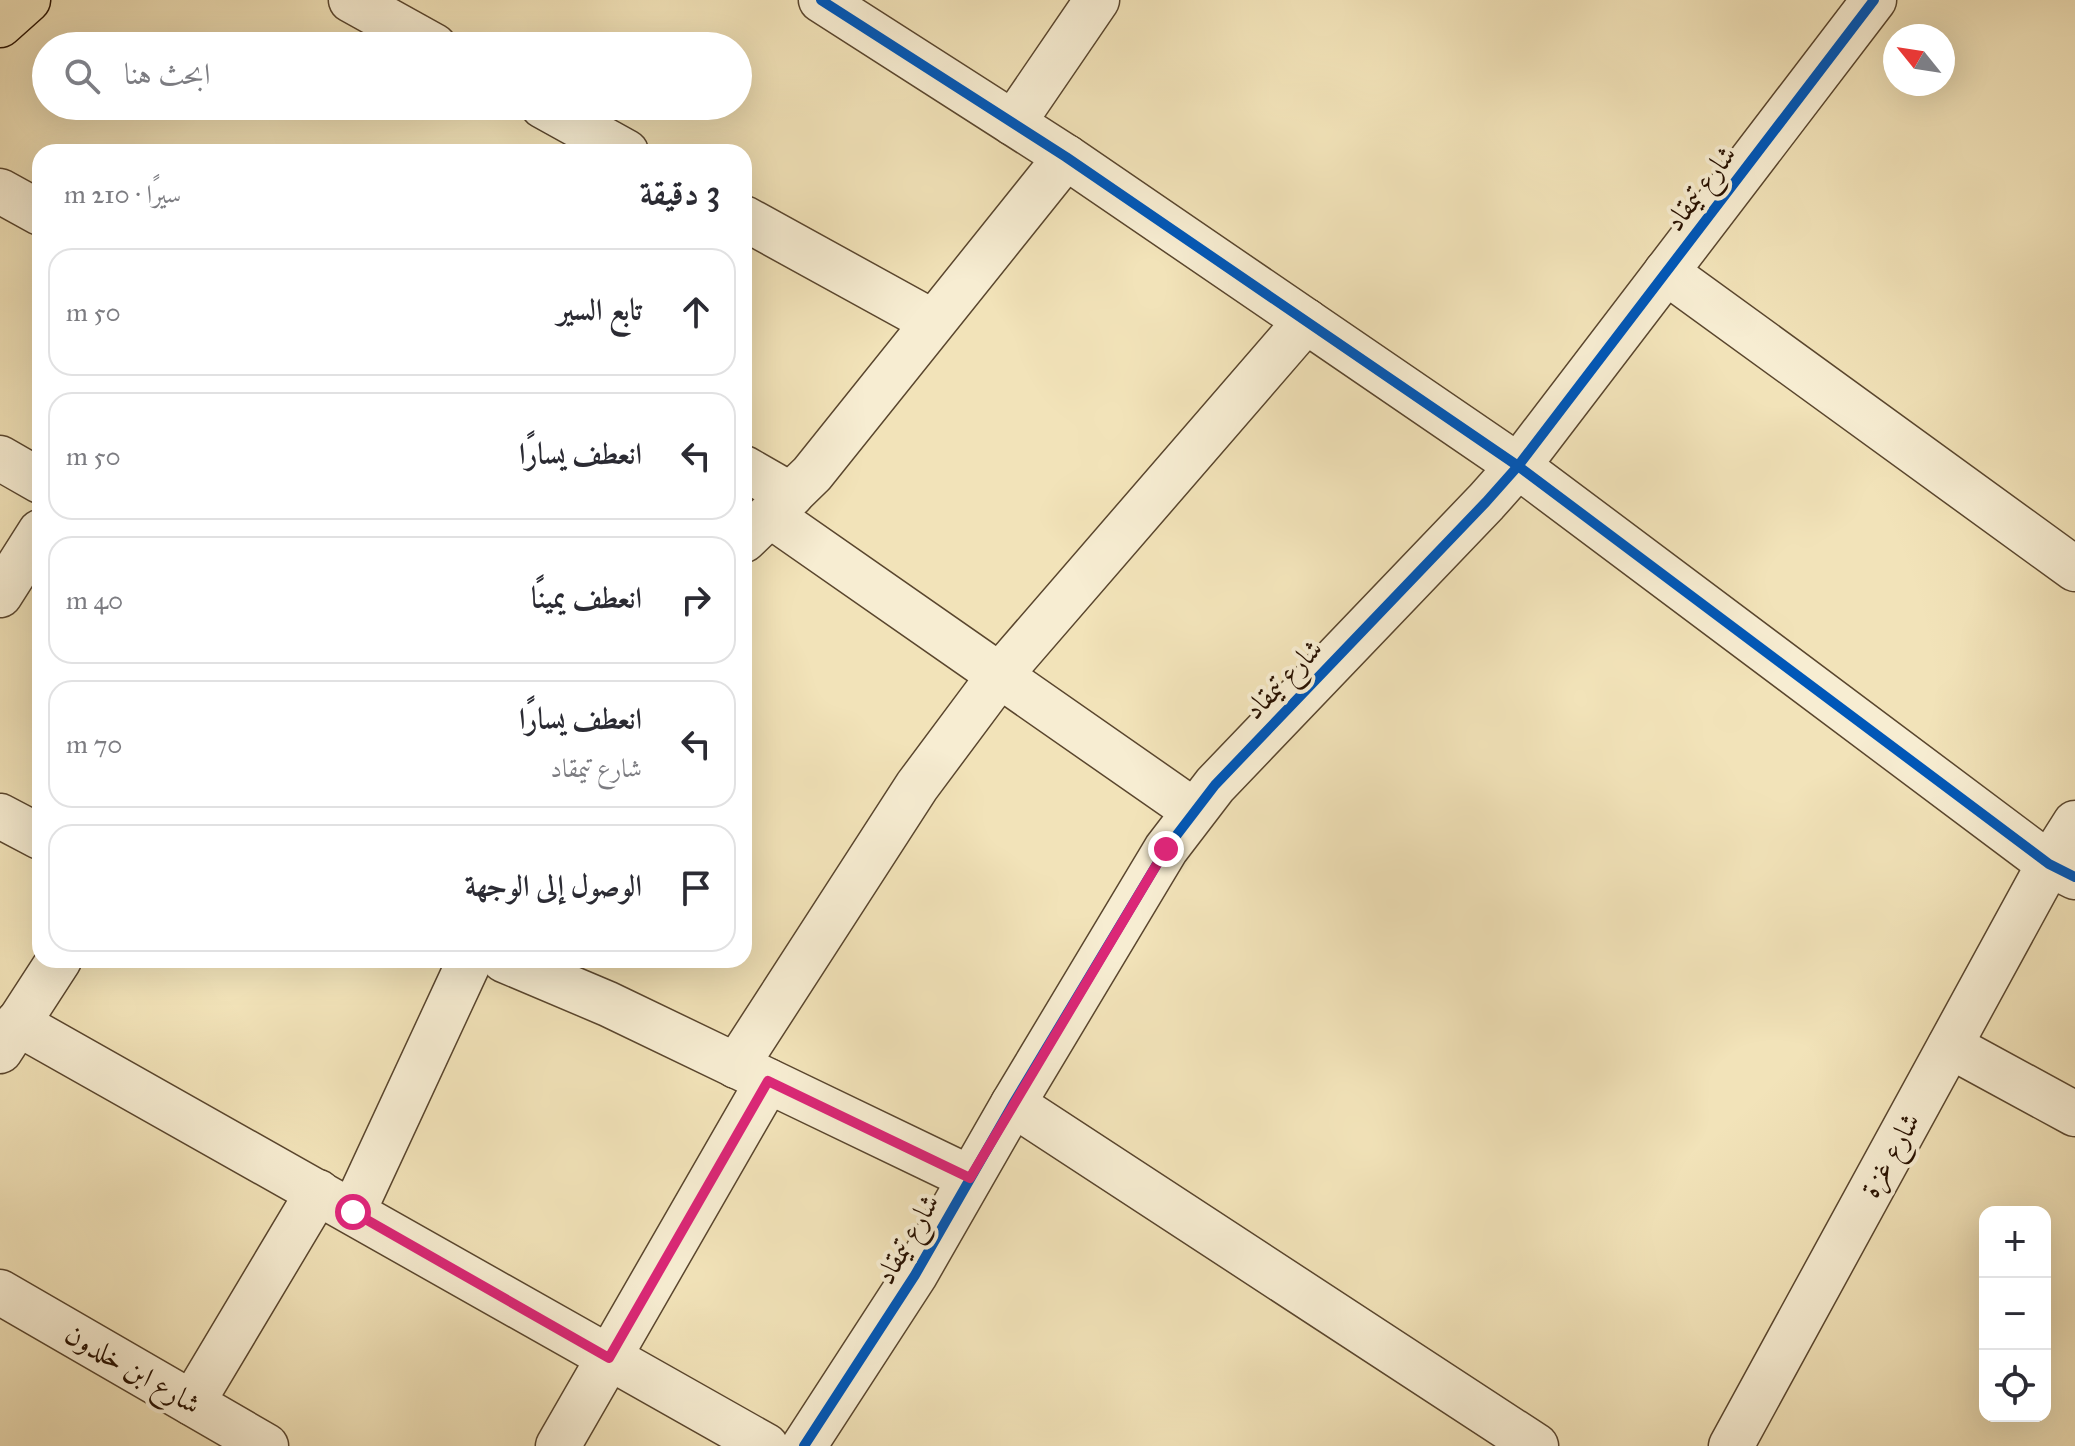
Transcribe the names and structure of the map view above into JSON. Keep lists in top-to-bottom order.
{
  "streets": {
    "street": ["شارع تيمقاد", "شارع غزة", "شارع ابن خلدون"]
  },
  "north": "top left",
  "page": {
    "search": "ابحث هنا",
    "heading": ["3 دقيقة", "سيرًا · 210 m"],
    "list": [
      ["تابع السير", "50 m"],
      ["انعطف يسارًا", "50 m"],
      ["انعطف يمينًا", "40 m"],
      ["انعطف يسارًا", "شارع تيمقاد", "70 m"],
      "الوصول إلى الوجهة"
    ],
    "map_buttons": ["+", "−"]
  }
}
